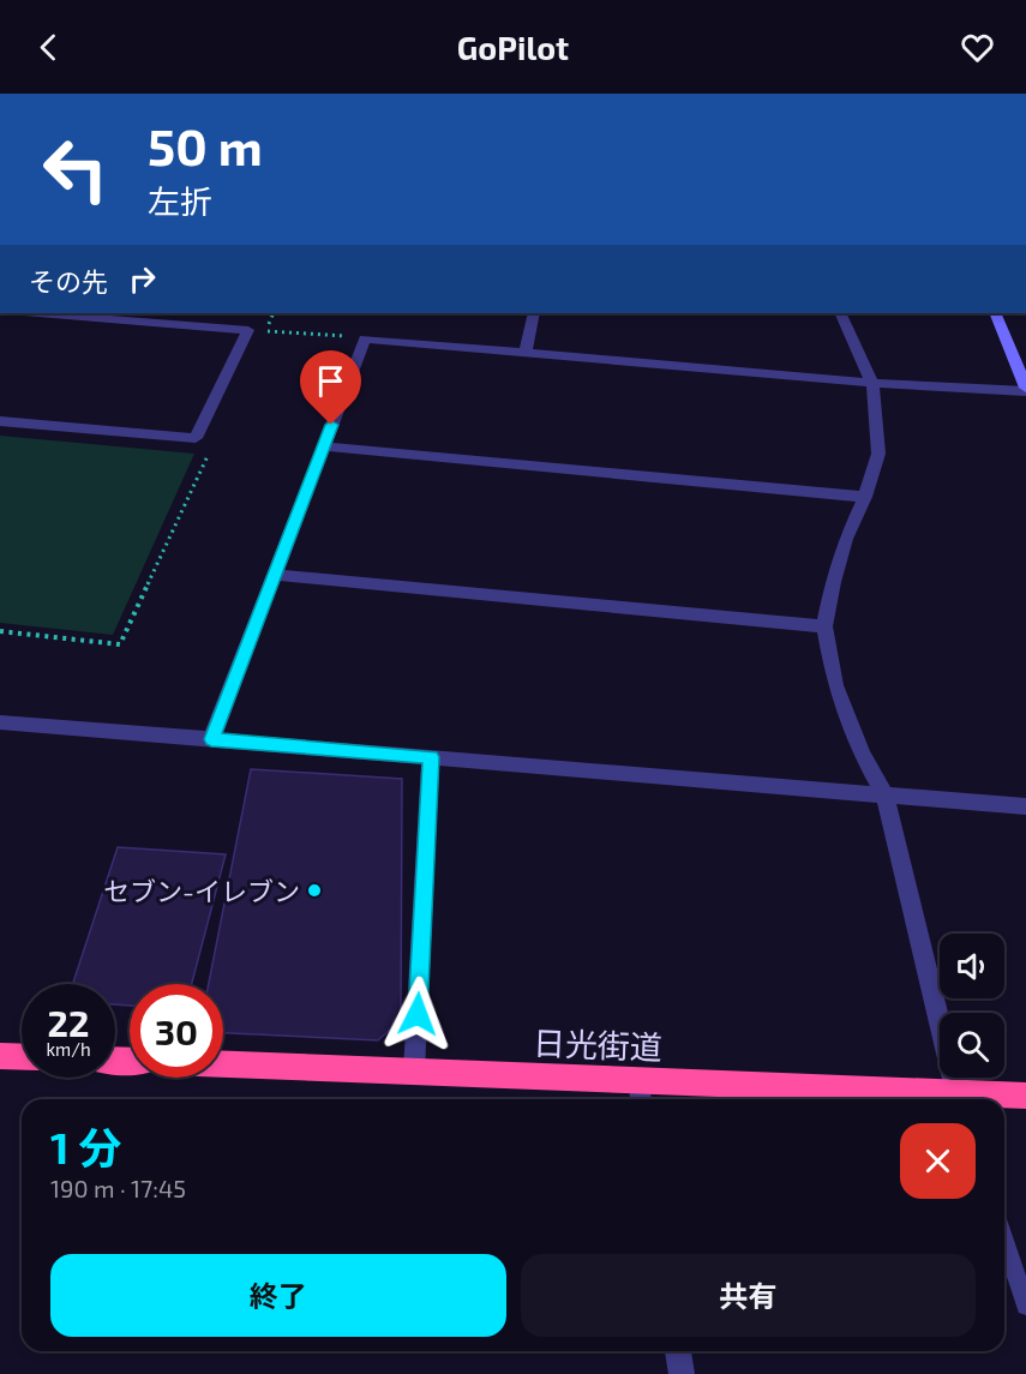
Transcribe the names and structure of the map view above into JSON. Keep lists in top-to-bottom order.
{
  "streets": {
    "highway": ["日光街道"]
  },
  "places": ["セブン-イレブン"],
  "page": {
    "header": "GoPilot",
    "turn": ["50 m", "左折"],
    "then": "その先",
    "speed": "22 km/h",
    "limit": "30",
    "heading": ["1 分", "190 m · 17:45"],
    "buttons": ["終了", "共有"]
  }
}
